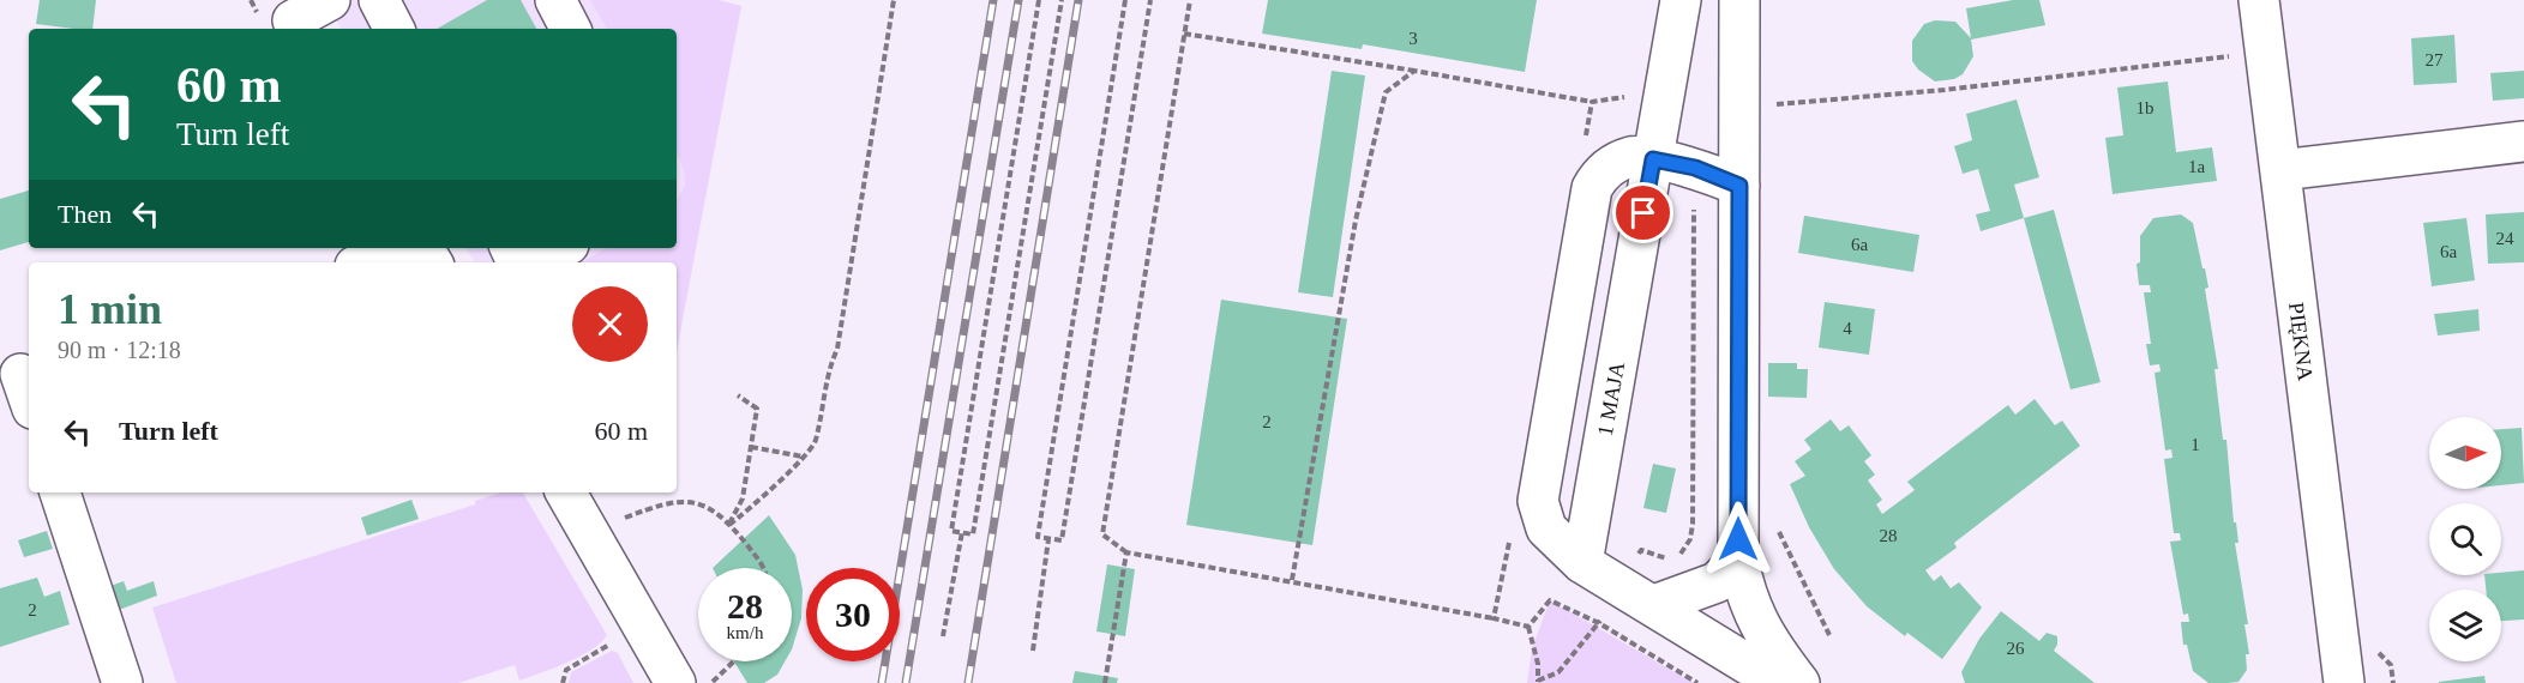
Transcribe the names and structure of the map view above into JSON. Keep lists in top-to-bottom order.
{
  "streets": {
    "street": ["PIĘKNA", "1 MAJA"]
  },
  "house_numbers": [
    "3",
    "27",
    "1b",
    "1a",
    "24",
    "6a",
    "6a",
    "4",
    "2",
    "1",
    "28",
    "2",
    "26"
  ],
  "north": "right",
  "page": {
    "turn": ["60 m", "Turn left"],
    "then": "Then",
    "heading": ["1 min", "90 m · 12:18"],
    "list": [
      {
        "name": "Turn left",
        "value": "60 m"
      }
    ],
    "speed": "28 km/h",
    "limit": "30"
  }
}
